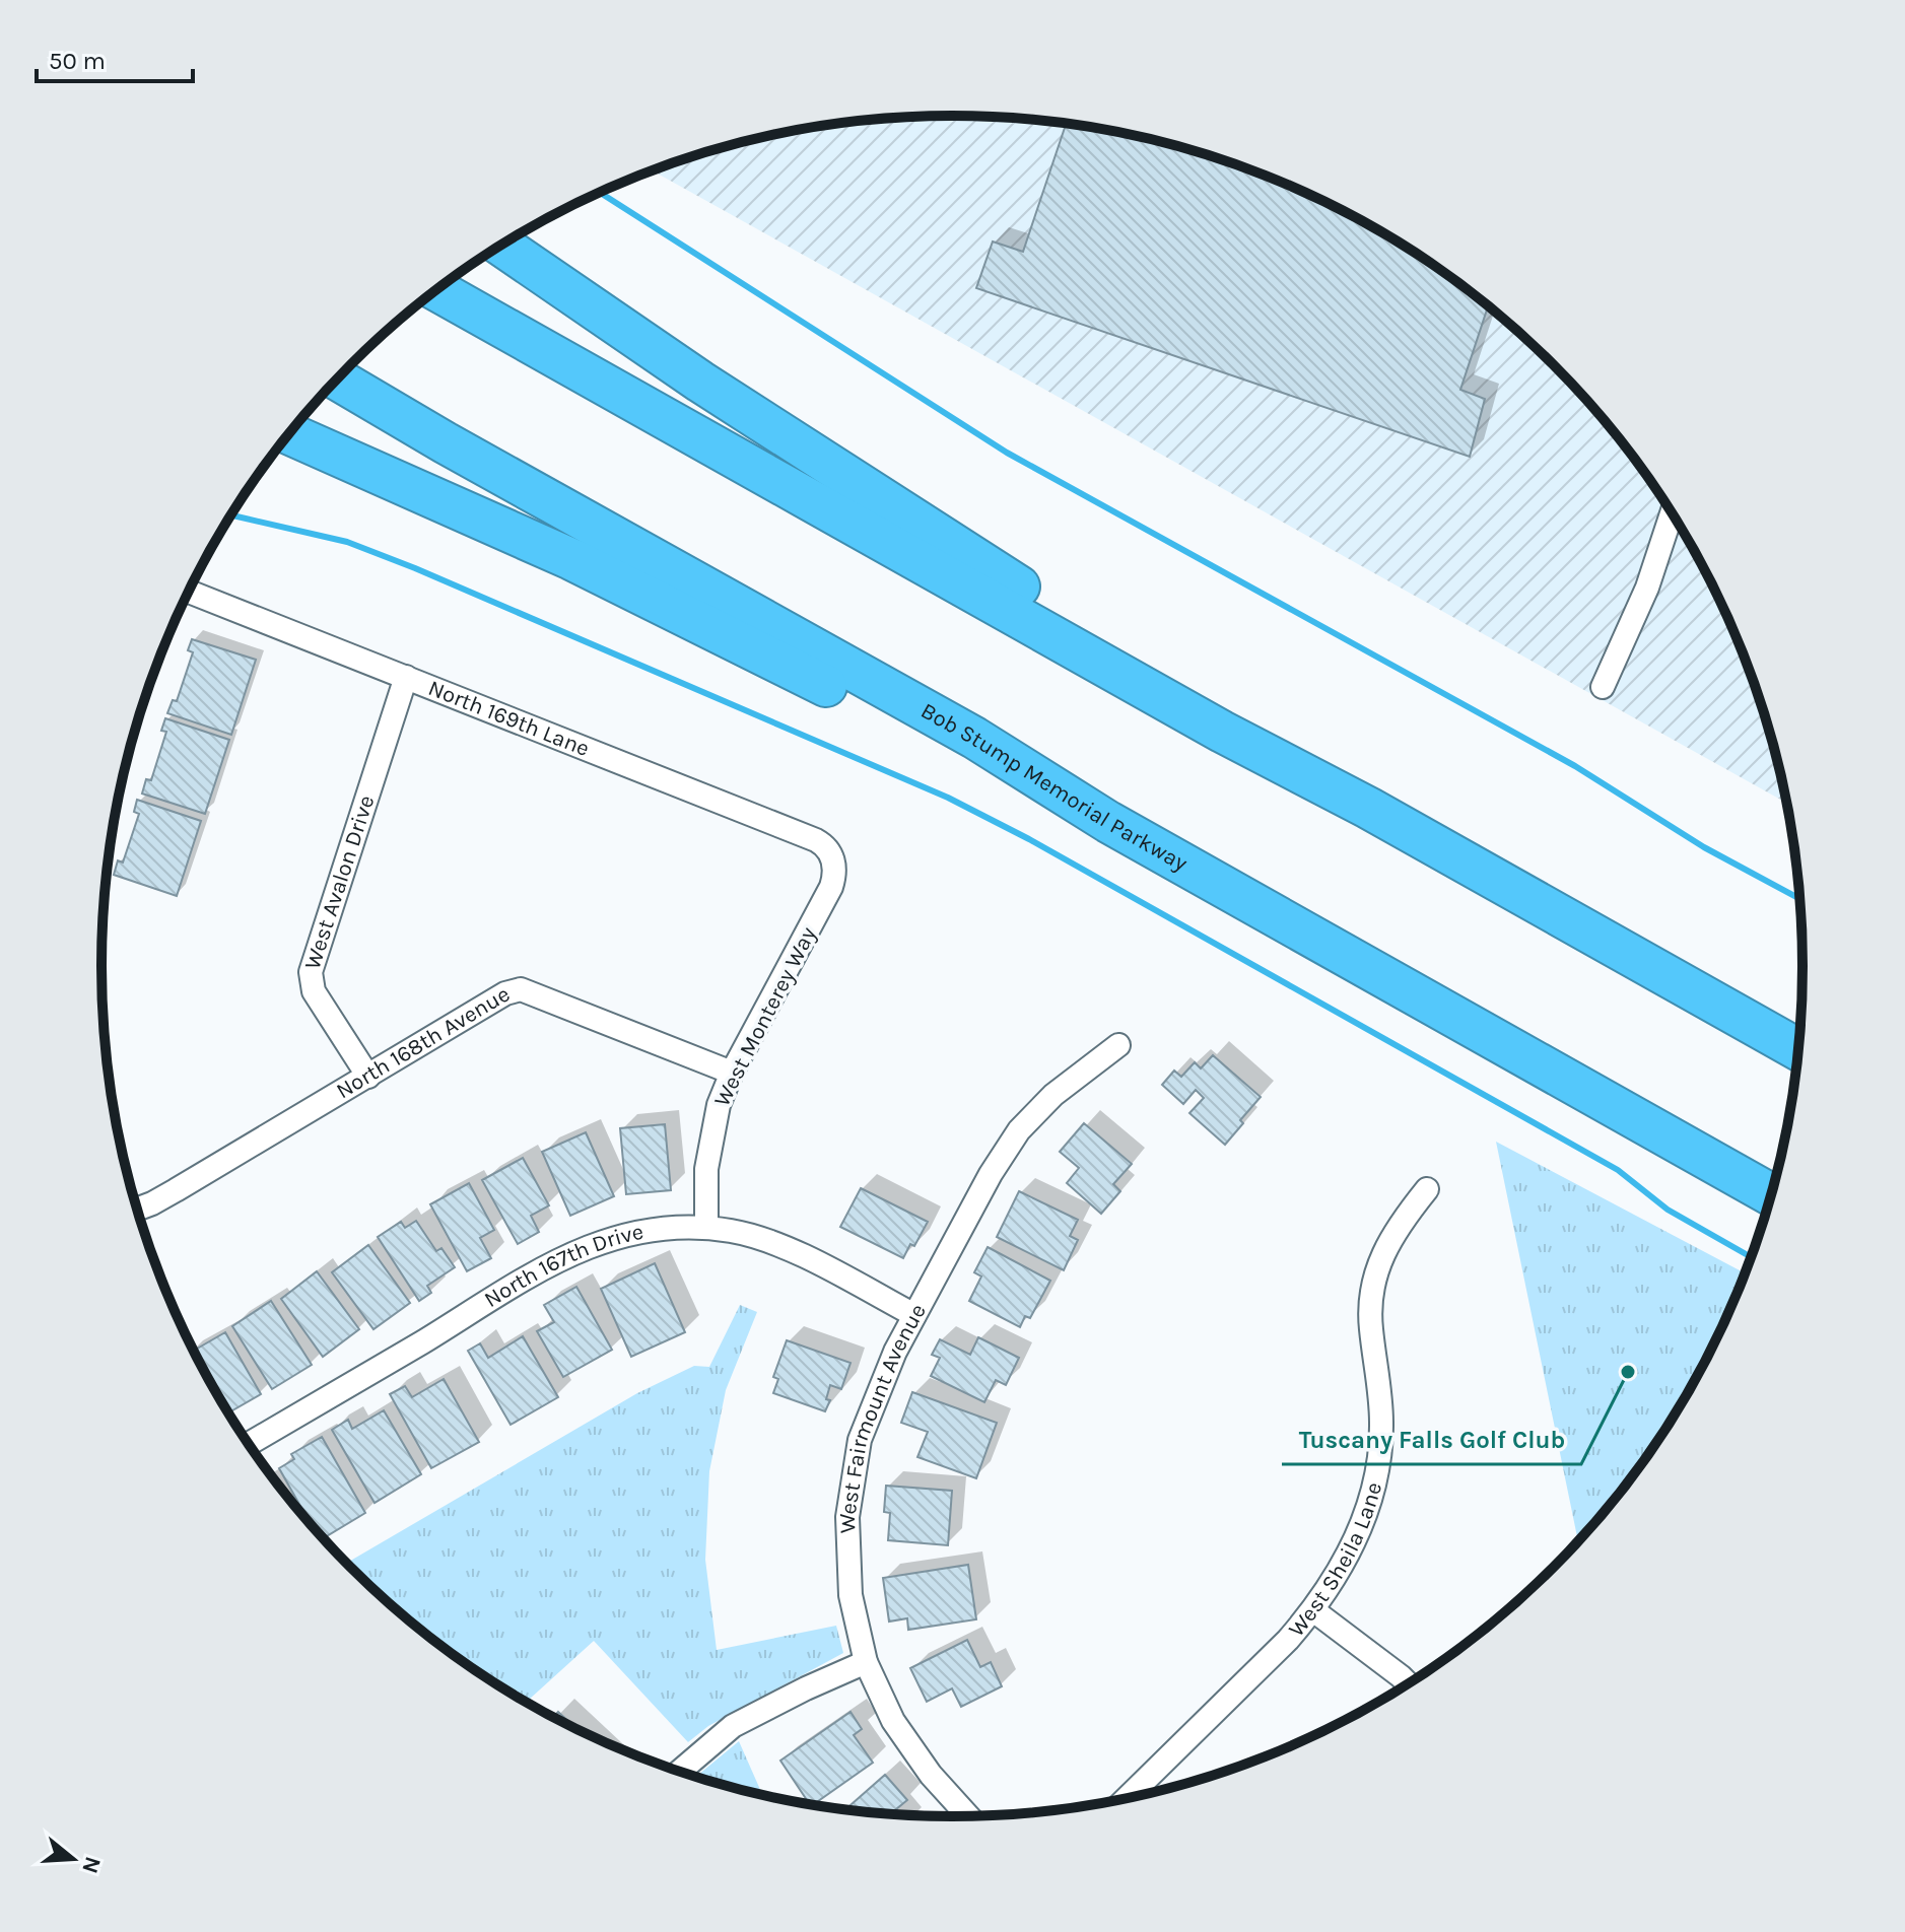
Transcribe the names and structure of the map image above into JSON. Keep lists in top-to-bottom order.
{
  "streets": {
    "highway": ["Bob Stump Memorial Parkway"],
    "street": [
      "North 169th Lane",
      "West Avalon Drive",
      "West Monterey Way",
      "North 168th Avenue",
      "North 167th Drive",
      "West Fairmount Avenue",
      "West Sheila Lane"
    ]
  },
  "crossings": [
    ["North 169th Lane", "West Avalon Drive"],
    ["North 169th Lane", "West Monterey Way"],
    ["West Avalon Drive", "North 168th Avenue"],
    ["West Monterey Way", "North 168th Avenue"],
    ["West Monterey Way", "North 167th Drive"],
    ["North 167th Drive", "West Fairmount Avenue"]
  ],
  "places": ["Tuscany Falls Golf Club"],
  "scale_bar": "50 m",
  "north": "right"
}
